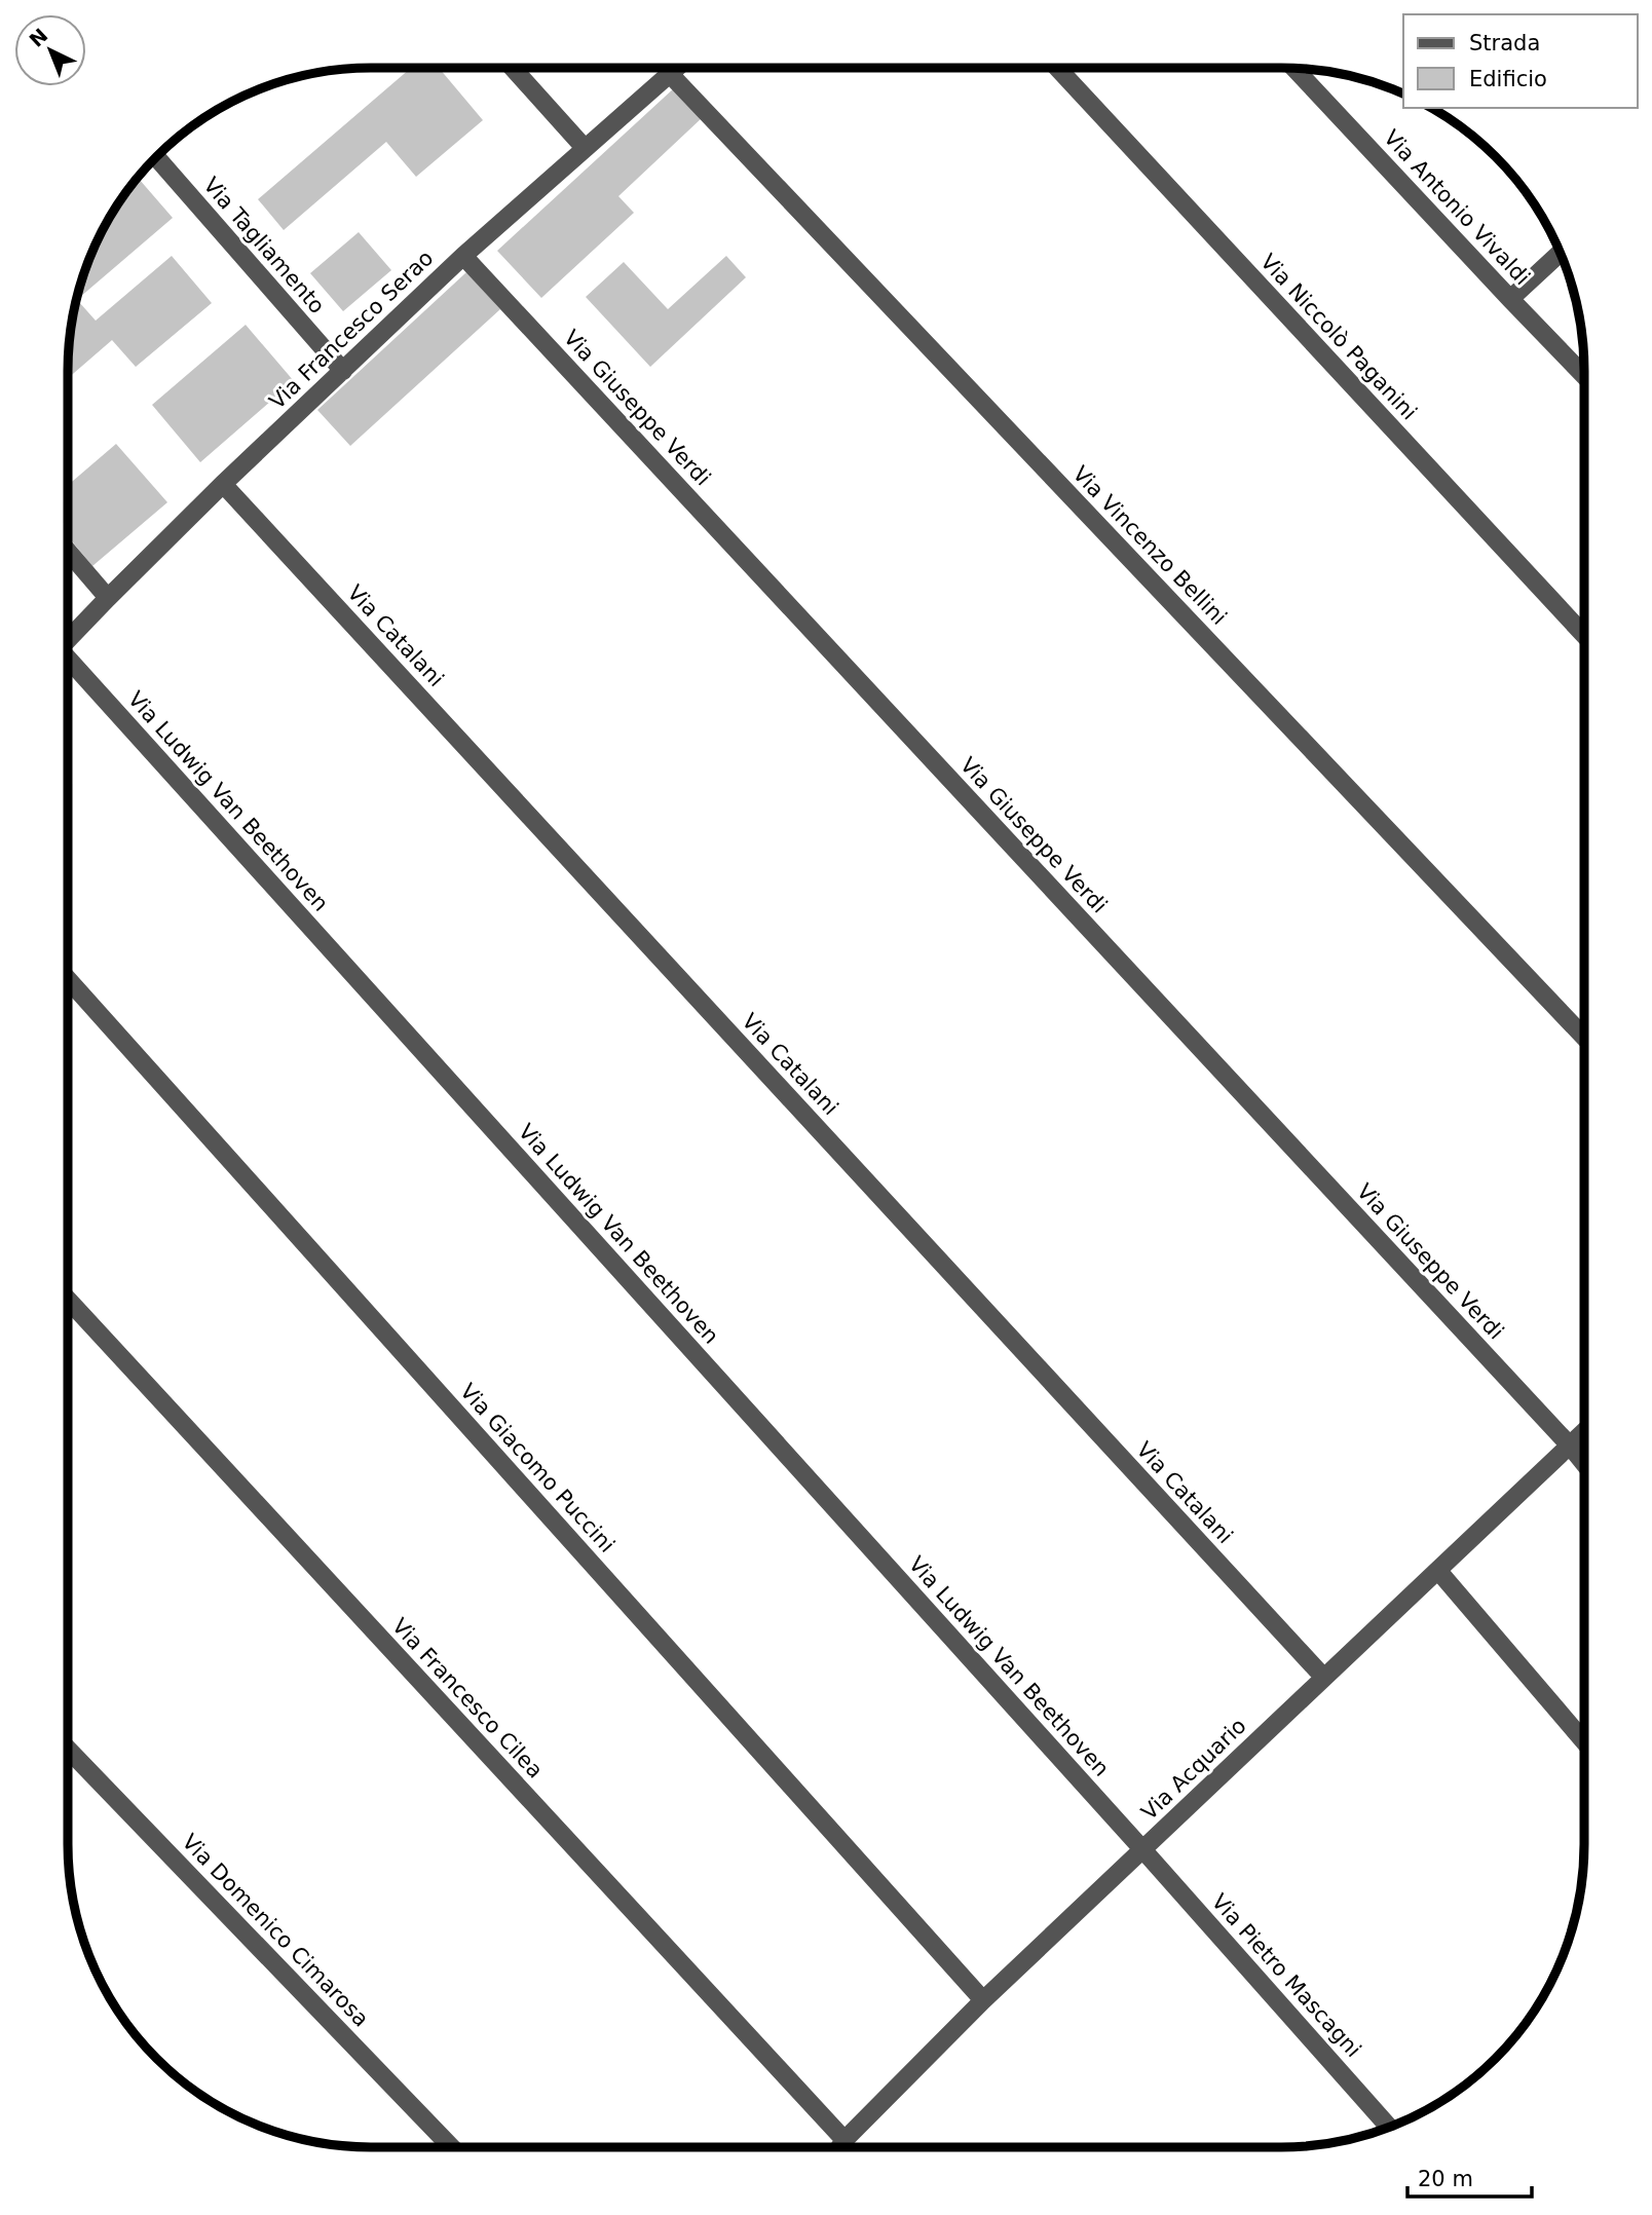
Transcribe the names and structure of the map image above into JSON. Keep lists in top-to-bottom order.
{
  "streets": {
    "street": [
      "Via Antonio Vivaldi",
      "Via Tagliamento",
      "Via Francesco Serao",
      "Via Niccolò Paganini",
      "Via Giuseppe Verdi",
      "Via Vincenzo Bellini",
      "Via Catalani",
      "Via Ludwig Van Beethoven",
      "Via Giacomo Puccini",
      "Via Francesco Cilea",
      "Via Acquario",
      "Via Domenico Cimarosa",
      "Via Pietro Mascagni"
    ]
  },
  "crossings": [
    ["Via Tagliamento", "Via Francesco Serao"],
    ["Via Francesco Serao", "Via Giuseppe Verdi"],
    ["Via Francesco Serao", "Via Vincenzo Bellini"],
    ["Via Francesco Serao", "Via Catalani"],
    ["Via Giuseppe Verdi", "Via Acquario"],
    ["Via Catalani", "Via Acquario"],
    ["Via Ludwig Van Beethoven", "Via Acquario"],
    ["Via Ludwig Van Beethoven", "Via Pietro Mascagni"],
    ["Via Giacomo Puccini", "Via Acquario"],
    ["Via Francesco Cilea", "Via Acquario"],
    ["Via Acquario", "Via Pietro Mascagni"]
  ],
  "legend": ["Strada", "Edificio"],
  "scale_bar": "20 m",
  "north": "top left"
}
